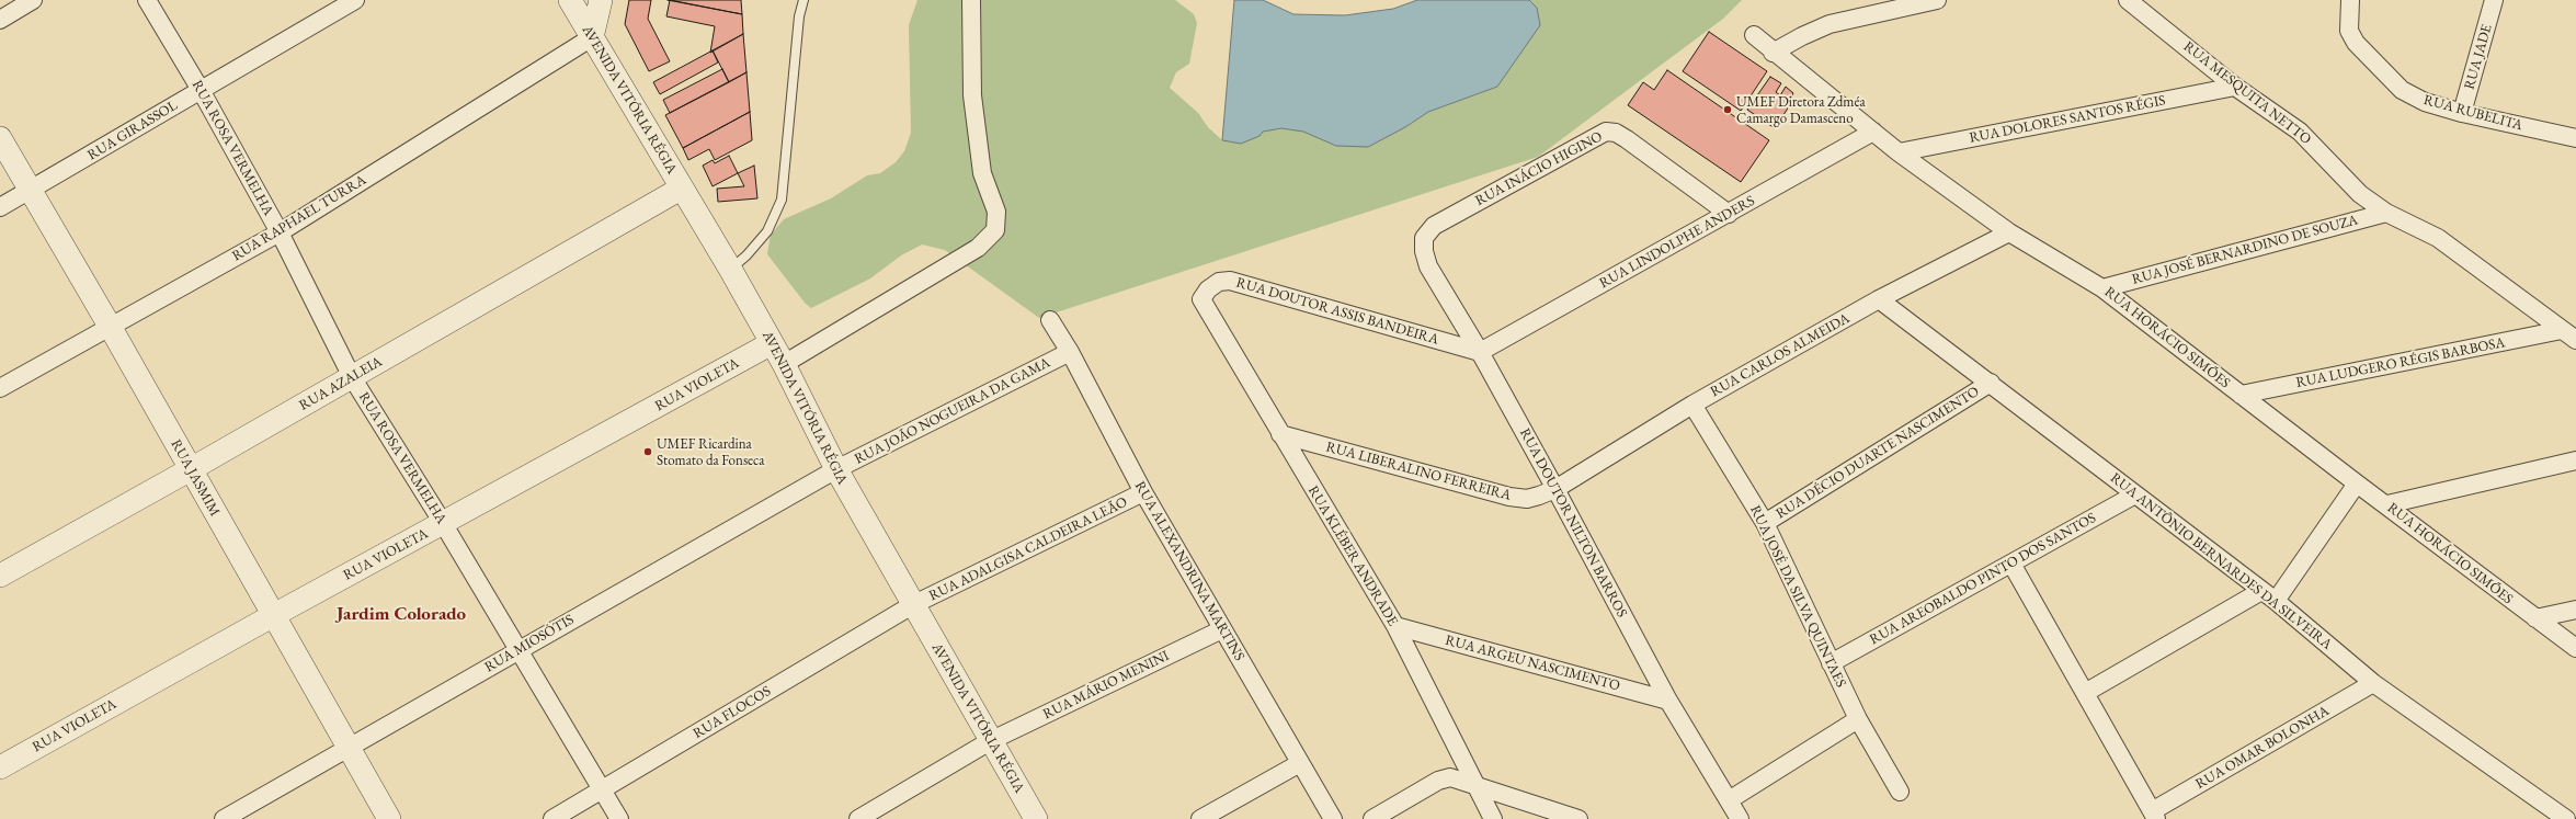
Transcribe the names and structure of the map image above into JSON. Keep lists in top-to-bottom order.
{
  "streets": {
    "street": [
      "RUA JADE",
      "RUA MESQUITA NETTO",
      "AVENIDA VITÓRIA RÉGIA",
      "RUA RUBELITA",
      "RUA DOLORES SANTOS RÉGIS",
      "RUA GIRASSOL",
      "RUA ROSA VERMELHA",
      "RUA INÁCIO HIGINO",
      "RUA RAPHAEL TURRA",
      "RUA LINDOLPHE ANDERS",
      "RUA JOSÉ BERNARDINO DE SOUZA",
      "RUA DOUTOR ASSIS BANDEIRA",
      "RUA HORÁCIO SIMÕES",
      "RUA CARLOS ALMEIDA",
      "RUA LUDGERO RÉGIS BARBOSA",
      "RUA AZALEIA",
      "RUA VIOLETA",
      "RUA JOÃO NOGUEIRA DA GAMA",
      "RUA DÉCIO DUARTE NASCIMENTO",
      "RUA LIBERALINO FERREIRA",
      "RUA JASMIM",
      "RUA DOUTOR NILTON BARROS",
      "RUA ADALGISA CALDEIRA LEÃO",
      "RUA KLÉBER ANDRADE",
      "RUA ANTÔNIO BERNARDES DA SILVEIRA",
      "RUA ALEXANDRINA MARTINS",
      "RUA AREOBALDO PINTO DOS SANTOS",
      "RUA JOSÉ DA SILVA QUINTAES",
      "RUA MIOSÓTIS",
      "RUA ARGEU NASCIMENTO",
      "RUA MÁRIO MENINI",
      "RUA FLOCOS",
      "RUA OMAR BOLONHA"
    ]
  },
  "crossings": [
    ["RUA JADE", "RUA RUBELITA"],
    ["RUA MESQUITA NETTO", "RUA DOLORES SANTOS RÉGIS"],
    ["RUA MESQUITA NETTO", "RUA JOSÉ BERNARDINO DE SOUZA"],
    ["RUA MESQUITA NETTO", "RUA LUDGERO RÉGIS BARBOSA"],
    ["AVENIDA VITÓRIA RÉGIA", "RUA RAPHAEL TURRA"],
    ["AVENIDA VITÓRIA RÉGIA", "RUA AZALEIA"],
    ["AVENIDA VITÓRIA RÉGIA", "RUA VIOLETA"],
    ["AVENIDA VITÓRIA RÉGIA", "RUA JOÃO NOGUEIRA DA GAMA"],
    ["AVENIDA VITÓRIA RÉGIA", "RUA ADALGISA CALDEIRA LEÃO"],
    ["AVENIDA VITÓRIA RÉGIA", "RUA MIOSÓTIS"],
    ["AVENIDA VITÓRIA RÉGIA", "RUA MÁRIO MENINI"],
    ["AVENIDA VITÓRIA RÉGIA", "RUA FLOCOS"],
    ["RUA DOLORES SANTOS RÉGIS", "RUA HORÁCIO SIMÕES"],
    ["RUA GIRASSOL", "RUA ROSA VERMELHA"],
    ["RUA GIRASSOL", "RUA JASMIM"],
    ["RUA ROSA VERMELHA", "RUA RAPHAEL TURRA"],
    ["RUA ROSA VERMELHA", "RUA AZALEIA"],
    ["RUA ROSA VERMELHA", "RUA VIOLETA"],
    ["RUA ROSA VERMELHA", "RUA MIOSÓTIS"],
    ["RUA ROSA VERMELHA", "RUA FLOCOS"],
    ["RUA INÁCIO HIGINO", "RUA LINDOLPHE ANDERS"],
    ["RUA INÁCIO HIGINO", "RUA DOUTOR NILTON BARROS"],
    ["RUA RAPHAEL TURRA", "RUA JASMIM"],
    ["RUA LINDOLPHE ANDERS", "RUA DOUTOR ASSIS BANDEIRA"],
    ["RUA LINDOLPHE ANDERS", "RUA HORÁCIO SIMÕES"],
    ["RUA LINDOLPHE ANDERS", "RUA DOUTOR NILTON BARROS"],
    ["RUA JOSÉ BERNARDINO DE SOUZA", "RUA HORÁCIO SIMÕES"],
    ["RUA DOUTOR ASSIS BANDEIRA", "RUA DOUTOR NILTON BARROS"],
    ["RUA DOUTOR ASSIS BANDEIRA", "RUA KLÉBER ANDRADE"],
    ["RUA HORÁCIO SIMÕES", "RUA CARLOS ALMEIDA"],
    ["RUA HORÁCIO SIMÕES", "RUA LUDGERO RÉGIS BARBOSA"],
    ["RUA CARLOS ALMEIDA", "RUA LIBERALINO FERREIRA"],
    ["RUA CARLOS ALMEIDA", "RUA DOUTOR NILTON BARROS"],
    ["RUA CARLOS ALMEIDA", "RUA ANTÔNIO BERNARDES DA SILVEIRA"],
    ["RUA CARLOS ALMEIDA", "RUA JOSÉ DA SILVA QUINTAES"],
    ["RUA AZALEIA", "RUA JASMIM"],
    ["RUA VIOLETA", "RUA JASMIM"],
    ["RUA JOÃO NOGUEIRA DA GAMA", "RUA ALEXANDRINA MARTINS"],
    ["RUA JOÃO NOGUEIRA DA GAMA", "RUA MIOSÓTIS"],
    ["RUA DÉCIO DUARTE NASCIMENTO", "RUA ANTÔNIO BERNARDES DA SILVEIRA"],
    ["RUA DÉCIO DUARTE NASCIMENTO", "RUA JOSÉ DA SILVA QUINTAES"],
    ["RUA LIBERALINO FERREIRA", "RUA DOUTOR NILTON BARROS"],
    ["RUA LIBERALINO FERREIRA", "RUA KLÉBER ANDRADE"],
    ["RUA JASMIM", "RUA MIOSÓTIS"],
    ["RUA DOUTOR NILTON BARROS", "RUA ARGEU NASCIMENTO"],
    ["RUA ADALGISA CALDEIRA LEÃO", "RUA ALEXANDRINA MARTINS"],
    ["RUA ADALGISA CALDEIRA LEÃO", "RUA FLOCOS"],
    ["RUA KLÉBER ANDRADE", "RUA ARGEU NASCIMENTO"],
    ["RUA ANTÔNIO BERNARDES DA SILVEIRA", "RUA AREOBALDO PINTO DOS SANTOS"],
    ["RUA ANTÔNIO BERNARDES DA SILVEIRA", "RUA OMAR BOLONHA"],
    ["RUA ALEXANDRINA MARTINS", "RUA MÁRIO MENINI"],
    ["RUA AREOBALDO PINTO DOS SANTOS", "RUA JOSÉ DA SILVA QUINTAES"]
  ],
  "districts": ["Jardim Colorado"],
  "places": ["UMEF Diretora Zdméa Camargo Damasceno", "UMEF Ricardina Stomato da Fonseca"]
}
